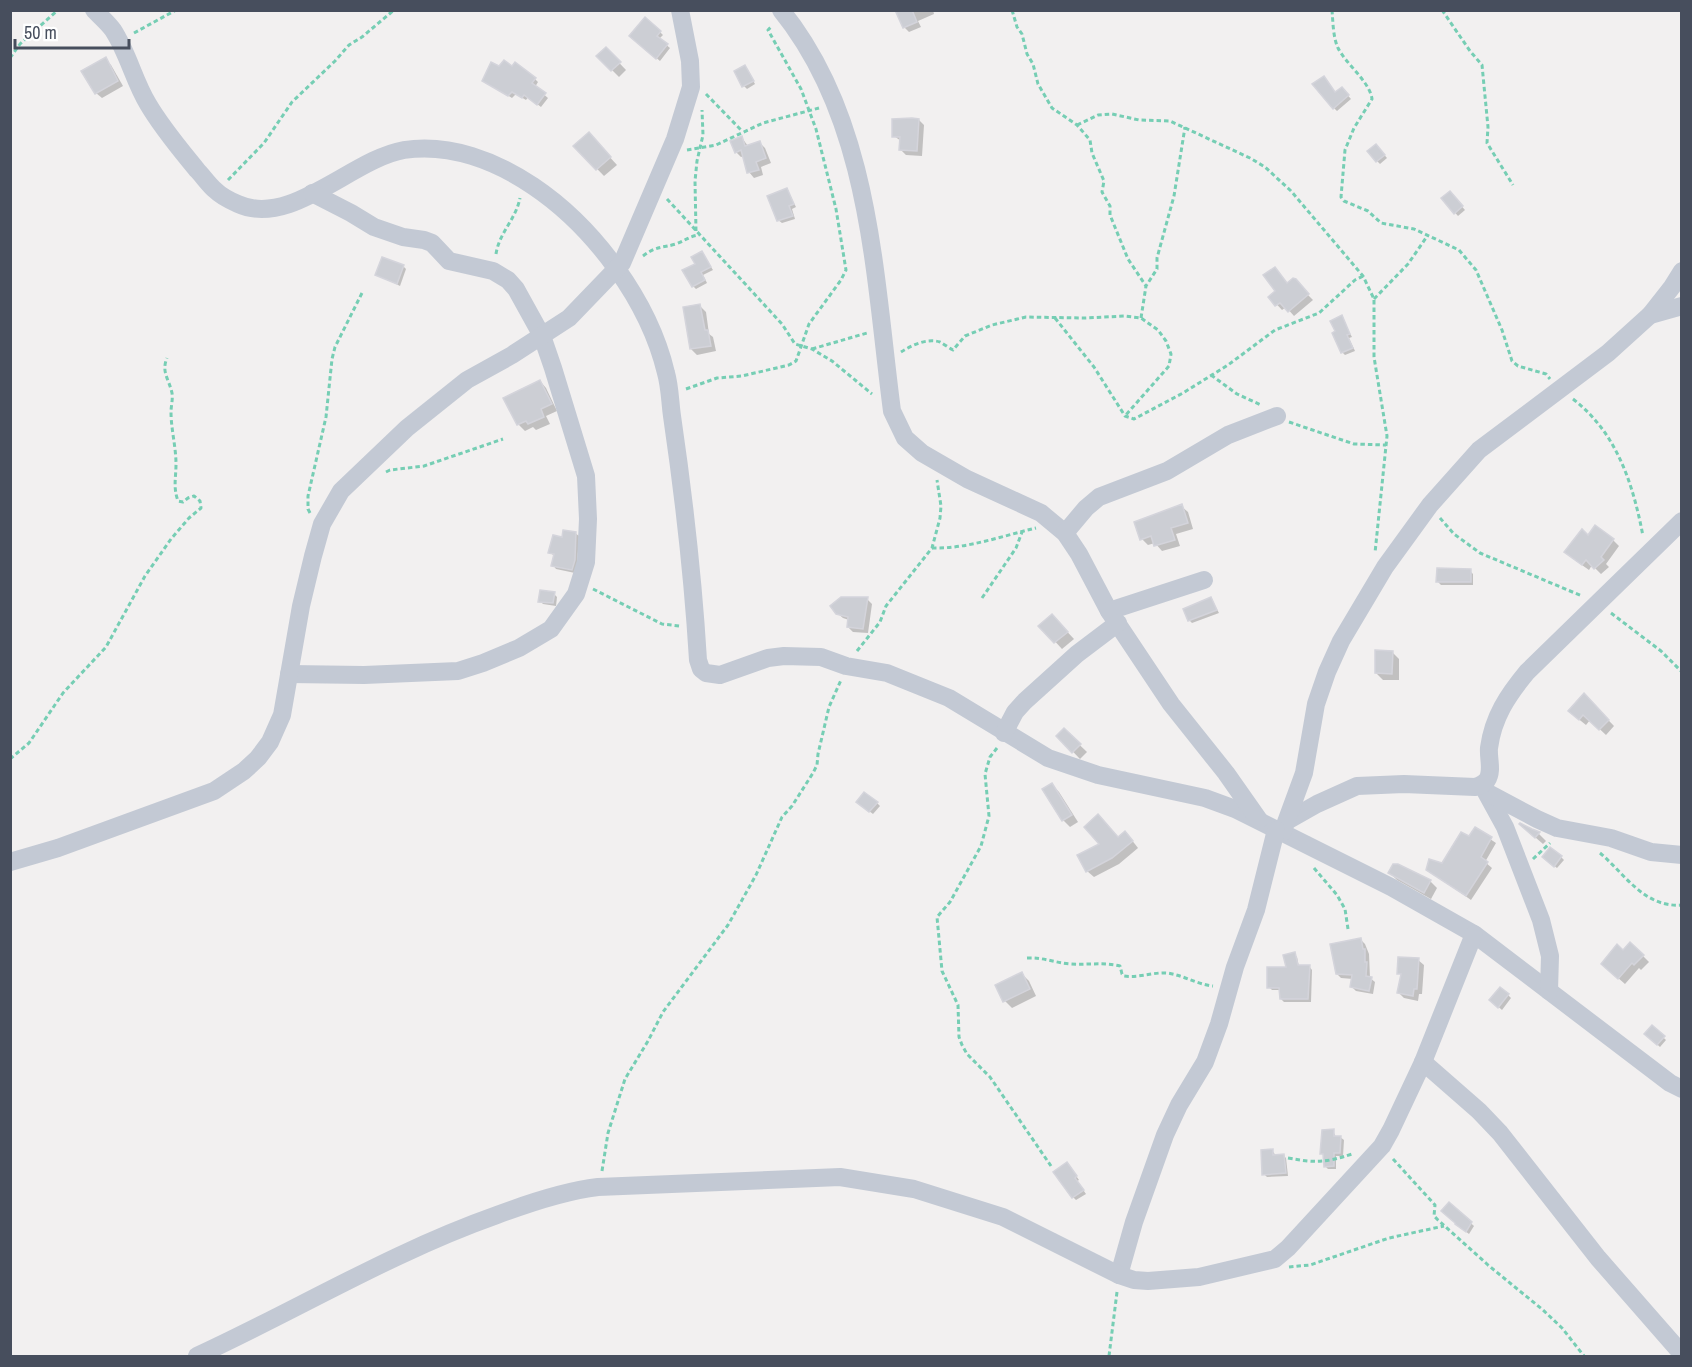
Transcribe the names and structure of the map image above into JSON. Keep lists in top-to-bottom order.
{
  "scale_bar": "50 m"
}
